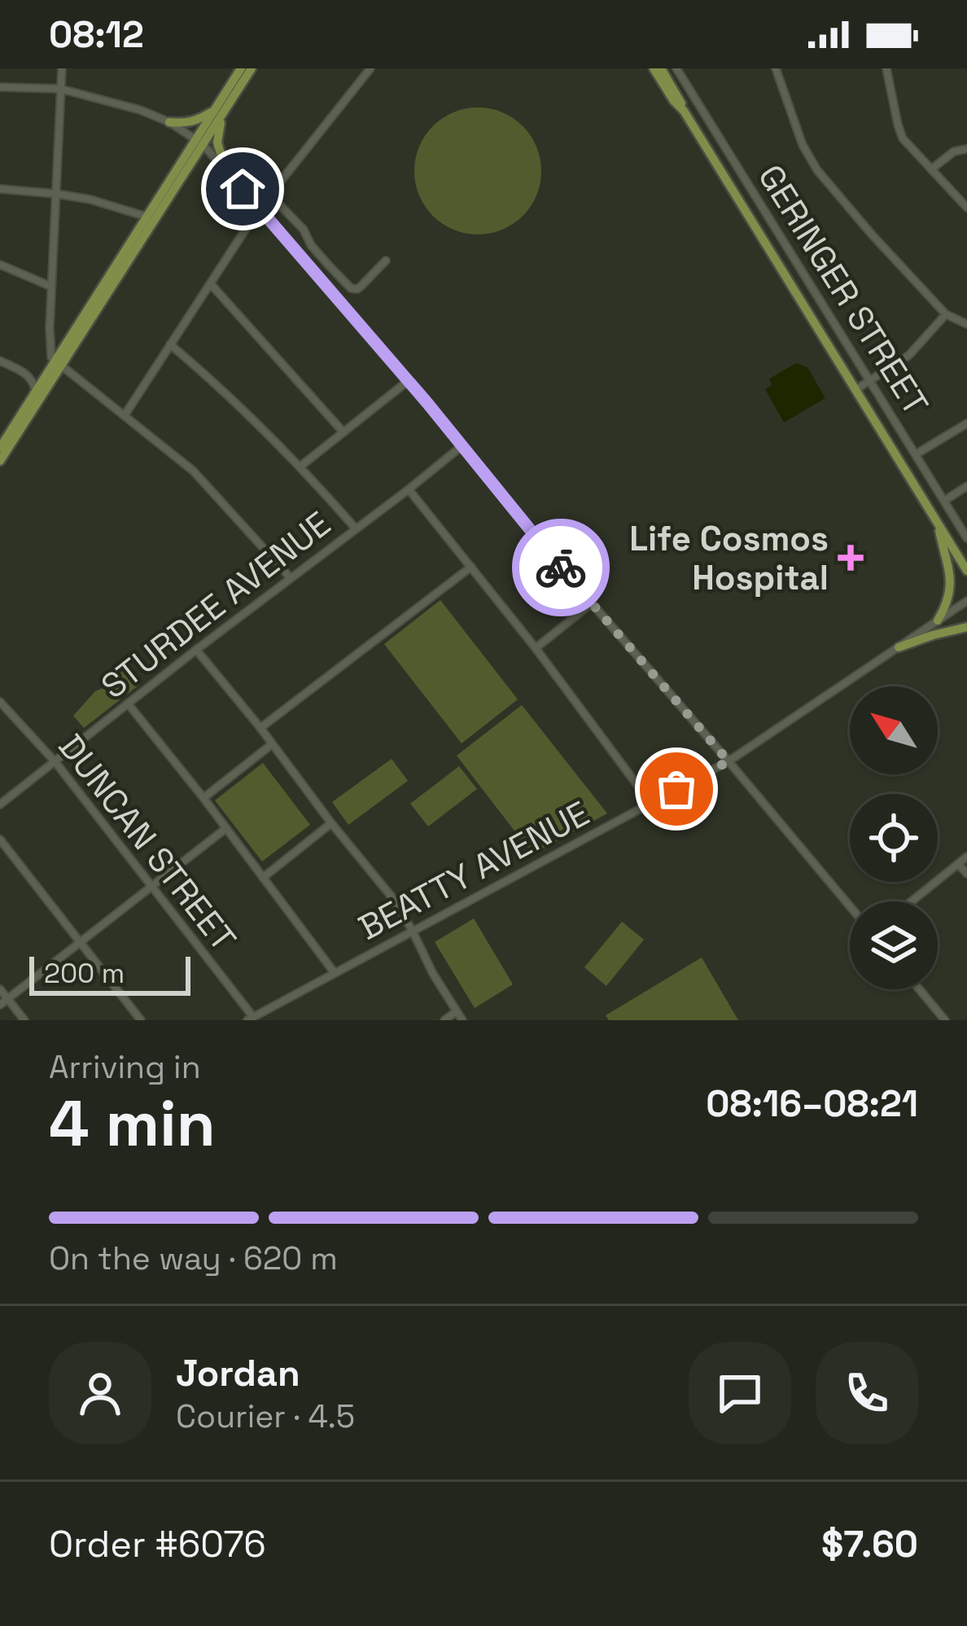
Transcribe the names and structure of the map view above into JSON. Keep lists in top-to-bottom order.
{
  "streets": {
    "street": [
      "GERINGER STREET",
      "STURDEE AVENUE",
      "DUNCAN STREET",
      "BEATTY AVENUE"
    ]
  },
  "crossings": [
    ["STURDEE AVENUE", "DUNCAN STREET"],
    ["DUNCAN STREET", "BEATTY AVENUE"]
  ],
  "places": {
    "health": ["Life Cosmos Hospital"]
  },
  "scale_bar": "200 m",
  "north": "top left",
  "page": {
    "status": "08:12",
    "scale": "200 m",
    "heading": ["4 min", "Arriving in", "08:16–08:21"],
    "panel": [
      "Jordan",
      "Courier · 4.5",
      "Order #6076",
      "$7.60"
    ],
    "bar": "On the way · 620 m"
  }
}
